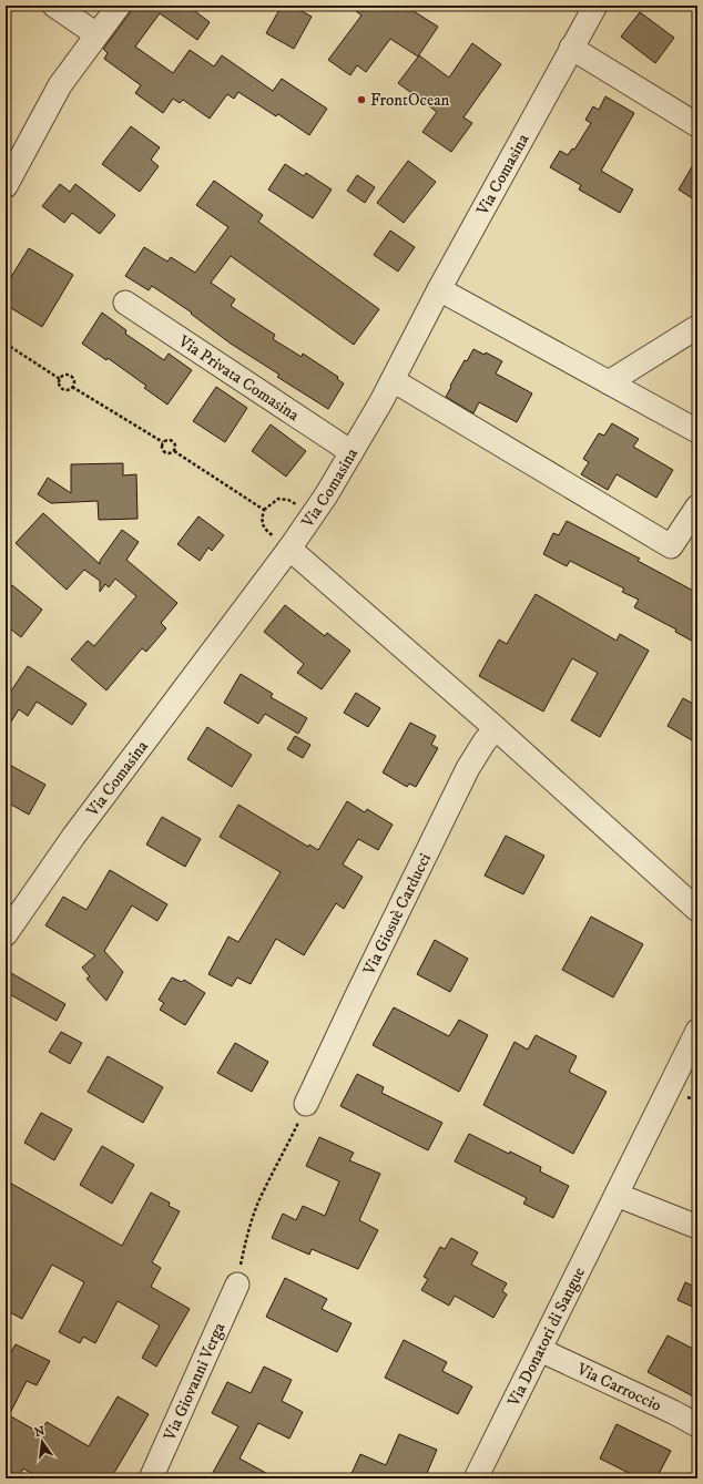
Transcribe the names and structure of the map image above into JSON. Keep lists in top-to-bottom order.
{
  "streets": {
    "street": [
      "Via Comasina",
      "Via Privata Comasina",
      "Via Giosuè Carducci",
      "Via Donatori di Sangue",
      "Via Giovanni Verga",
      "Via Carroccio"
    ]
  },
  "crossings": [
    ["Via Comasina", "Via Privata Comasina"],
    ["Via Donatori di Sangue", "Via Carroccio"]
  ],
  "places": ["FrontOcean"],
  "north": "top"
}
